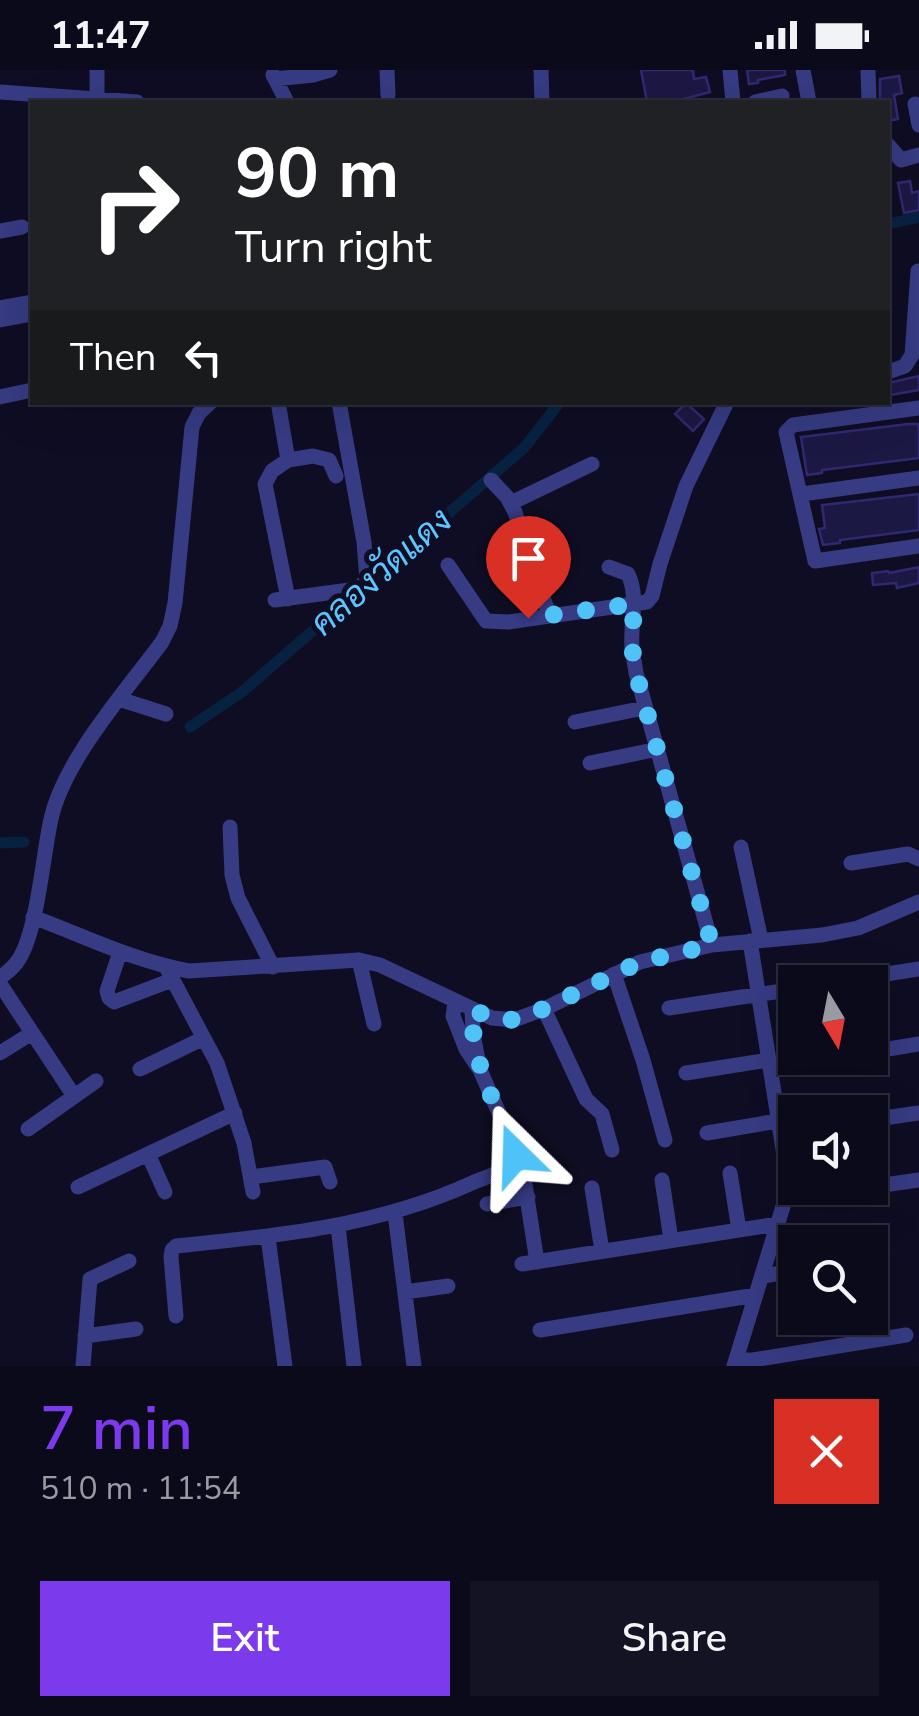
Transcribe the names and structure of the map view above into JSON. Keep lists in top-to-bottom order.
{
  "water": ["คลองวัดแดง"],
  "north": "bottom",
  "page": {
    "status": "11:47",
    "turn": ["90 m", "Turn right"],
    "then": "Then",
    "heading": ["7 min", "510 m · 11:54"],
    "buttons": ["Exit", "Share"]
  }
}
